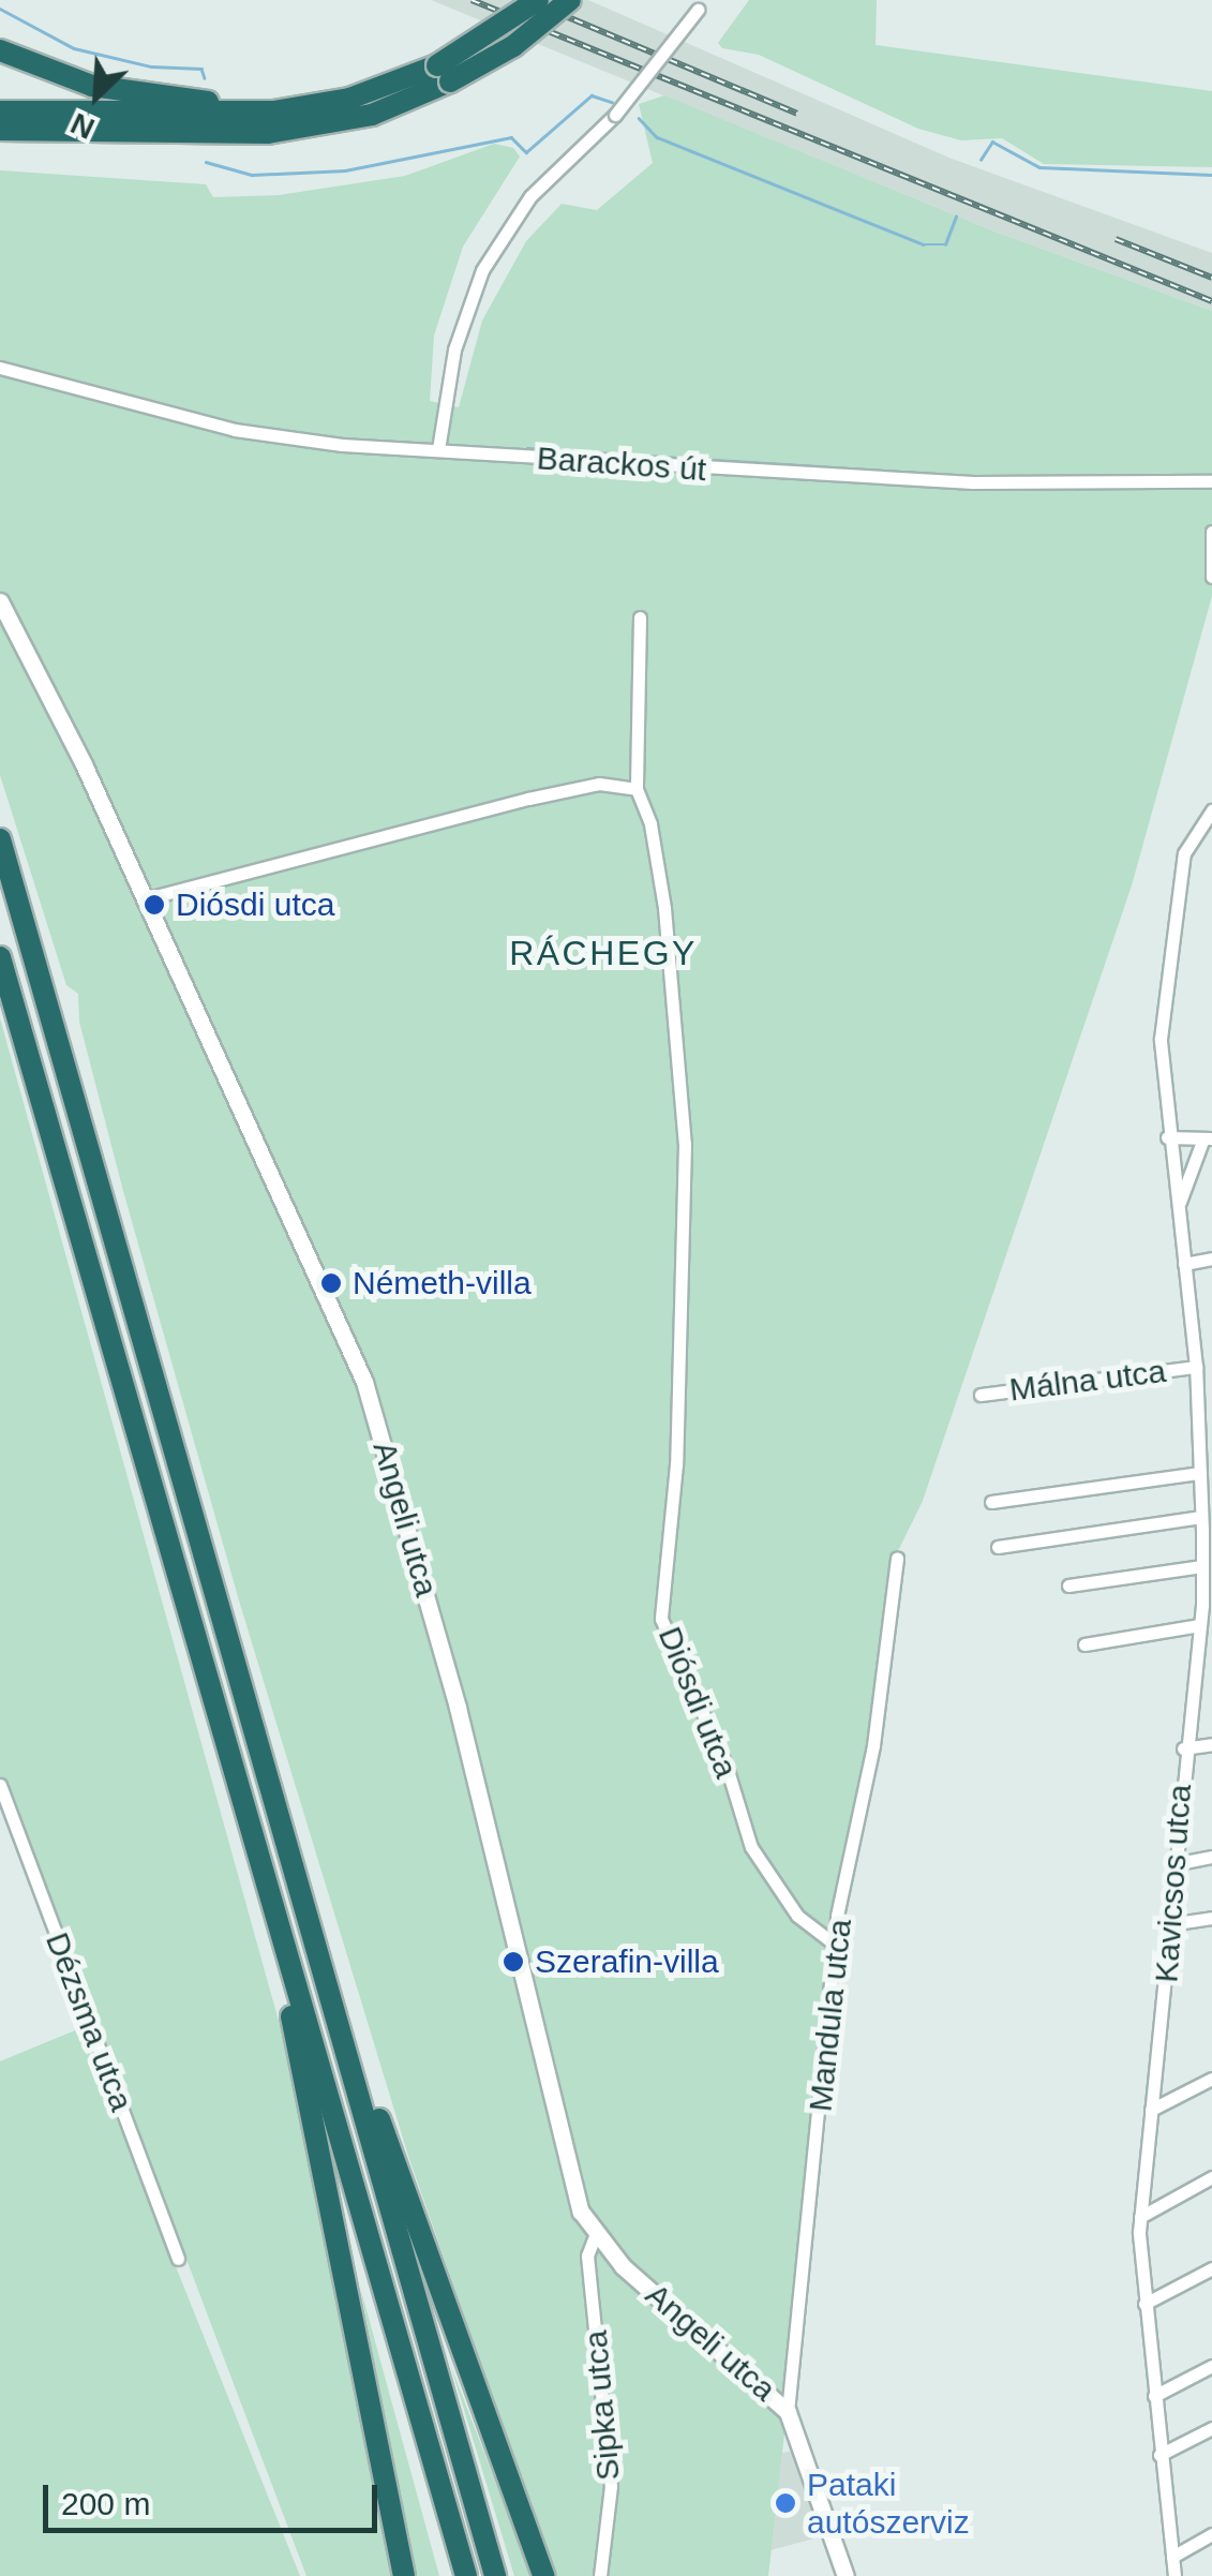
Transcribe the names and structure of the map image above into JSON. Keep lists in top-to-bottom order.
{
  "streets": {
    "street": [
      "Barackos út",
      "Málna utca",
      "Angeli utca",
      "Diósdi utca",
      "Kavicsos utca",
      "Mandula utca",
      "Dézsma utca",
      "Sipka utca"
    ]
  },
  "crossings": [
    ["Málna utca", "Kavicsos utca"],
    ["Angeli utca", "Mandula utca"],
    ["Angeli utca", "Sipka utca"],
    ["Diósdi utca", "Mandula utca"]
  ],
  "districts": ["RÁCHEGY"],
  "places": [
    "Diósdi utca",
    "Németh-villa",
    "Szerafin-villa",
    "Pataki autószerviz"
  ],
  "scale_bar": "200 m",
  "north": "bottom left"
}
